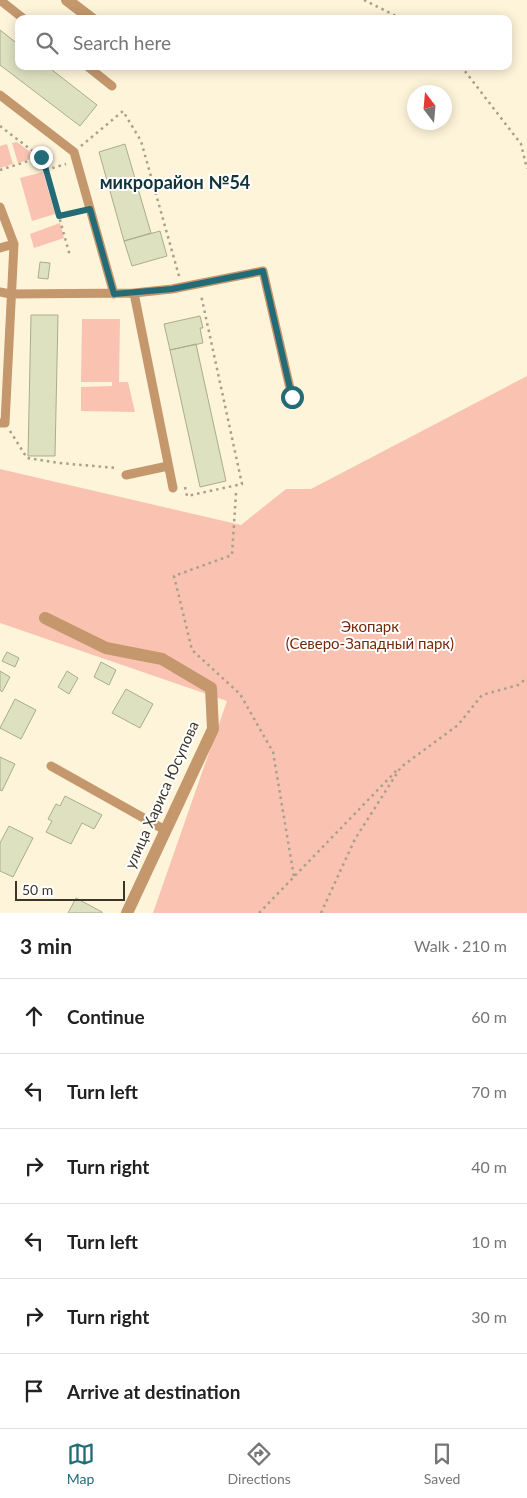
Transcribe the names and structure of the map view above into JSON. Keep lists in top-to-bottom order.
{
  "streets": {
    "street": ["улица Хариса Юсупова"]
  },
  "districts": ["микрорайон №54"],
  "parks": ["Экопарк (Северо-Западный парк)"],
  "scale_bar": "50 m",
  "north": "top",
  "page": {
    "search": "Search here",
    "scale": "50 m",
    "heading": ["3 min", "Walk · 210 m"],
    "list": [
      ["Continue", "60 m"],
      ["Turn left", "70 m"],
      ["Turn right", "40 m"],
      ["Turn left", "10 m"],
      ["Turn right", "30 m"],
      "Arrive at destination"
    ],
    "nav": ["Map", "Directions", "Saved"]
  }
}
